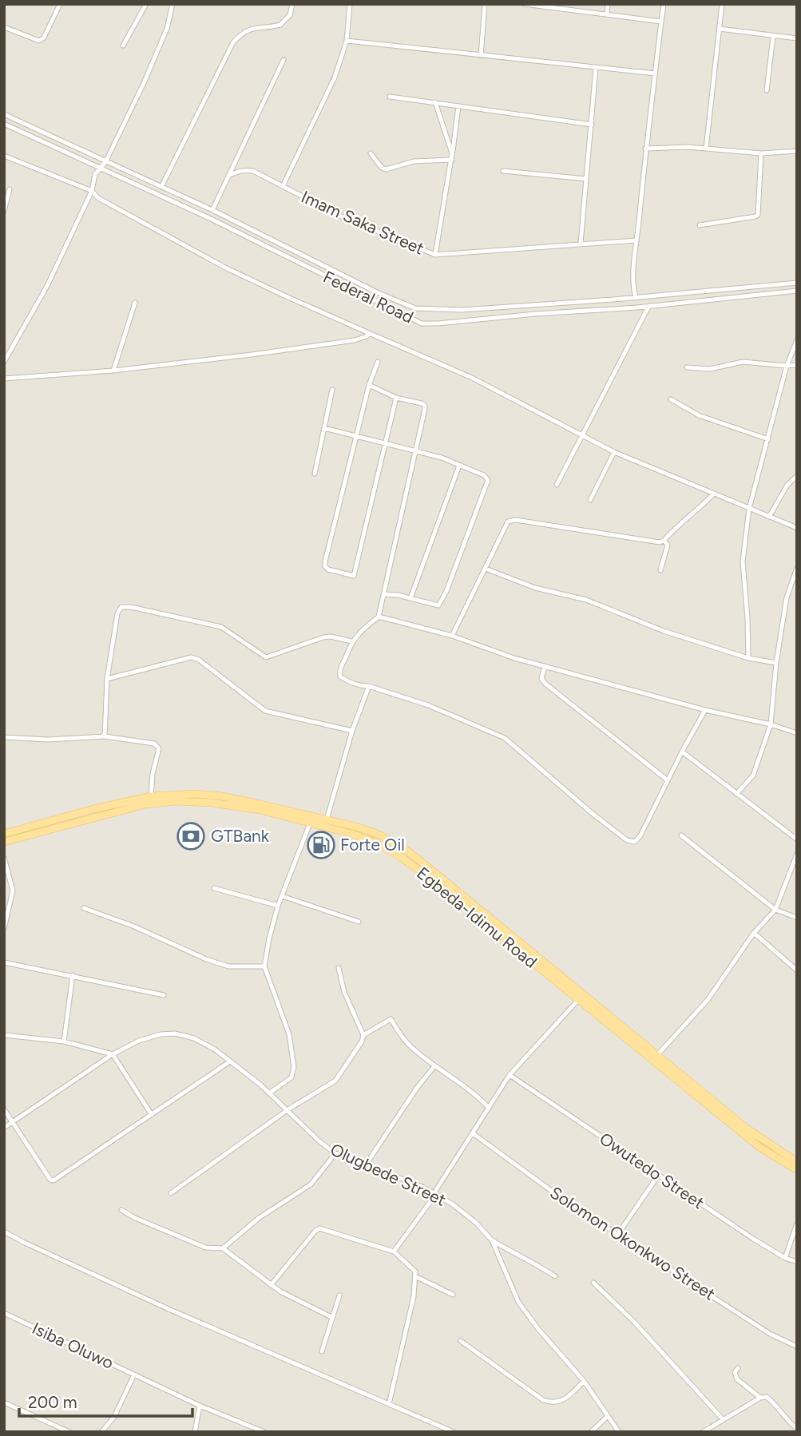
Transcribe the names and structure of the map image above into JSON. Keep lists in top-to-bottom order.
{
  "streets": {
    "main road": ["Egbeda-Idimu Road"],
    "street": [
      "Imam Saka Street",
      "Federal Road",
      "Owutedo Street",
      "Olugbede Street",
      "Solomon Okonkwo Street",
      "Isiba Oluwo"
    ]
  },
  "places": {
    "bank": ["GTBank"],
    "fuel station": ["Forte Oil"]
  },
  "scale_bar": "200 m"
}
